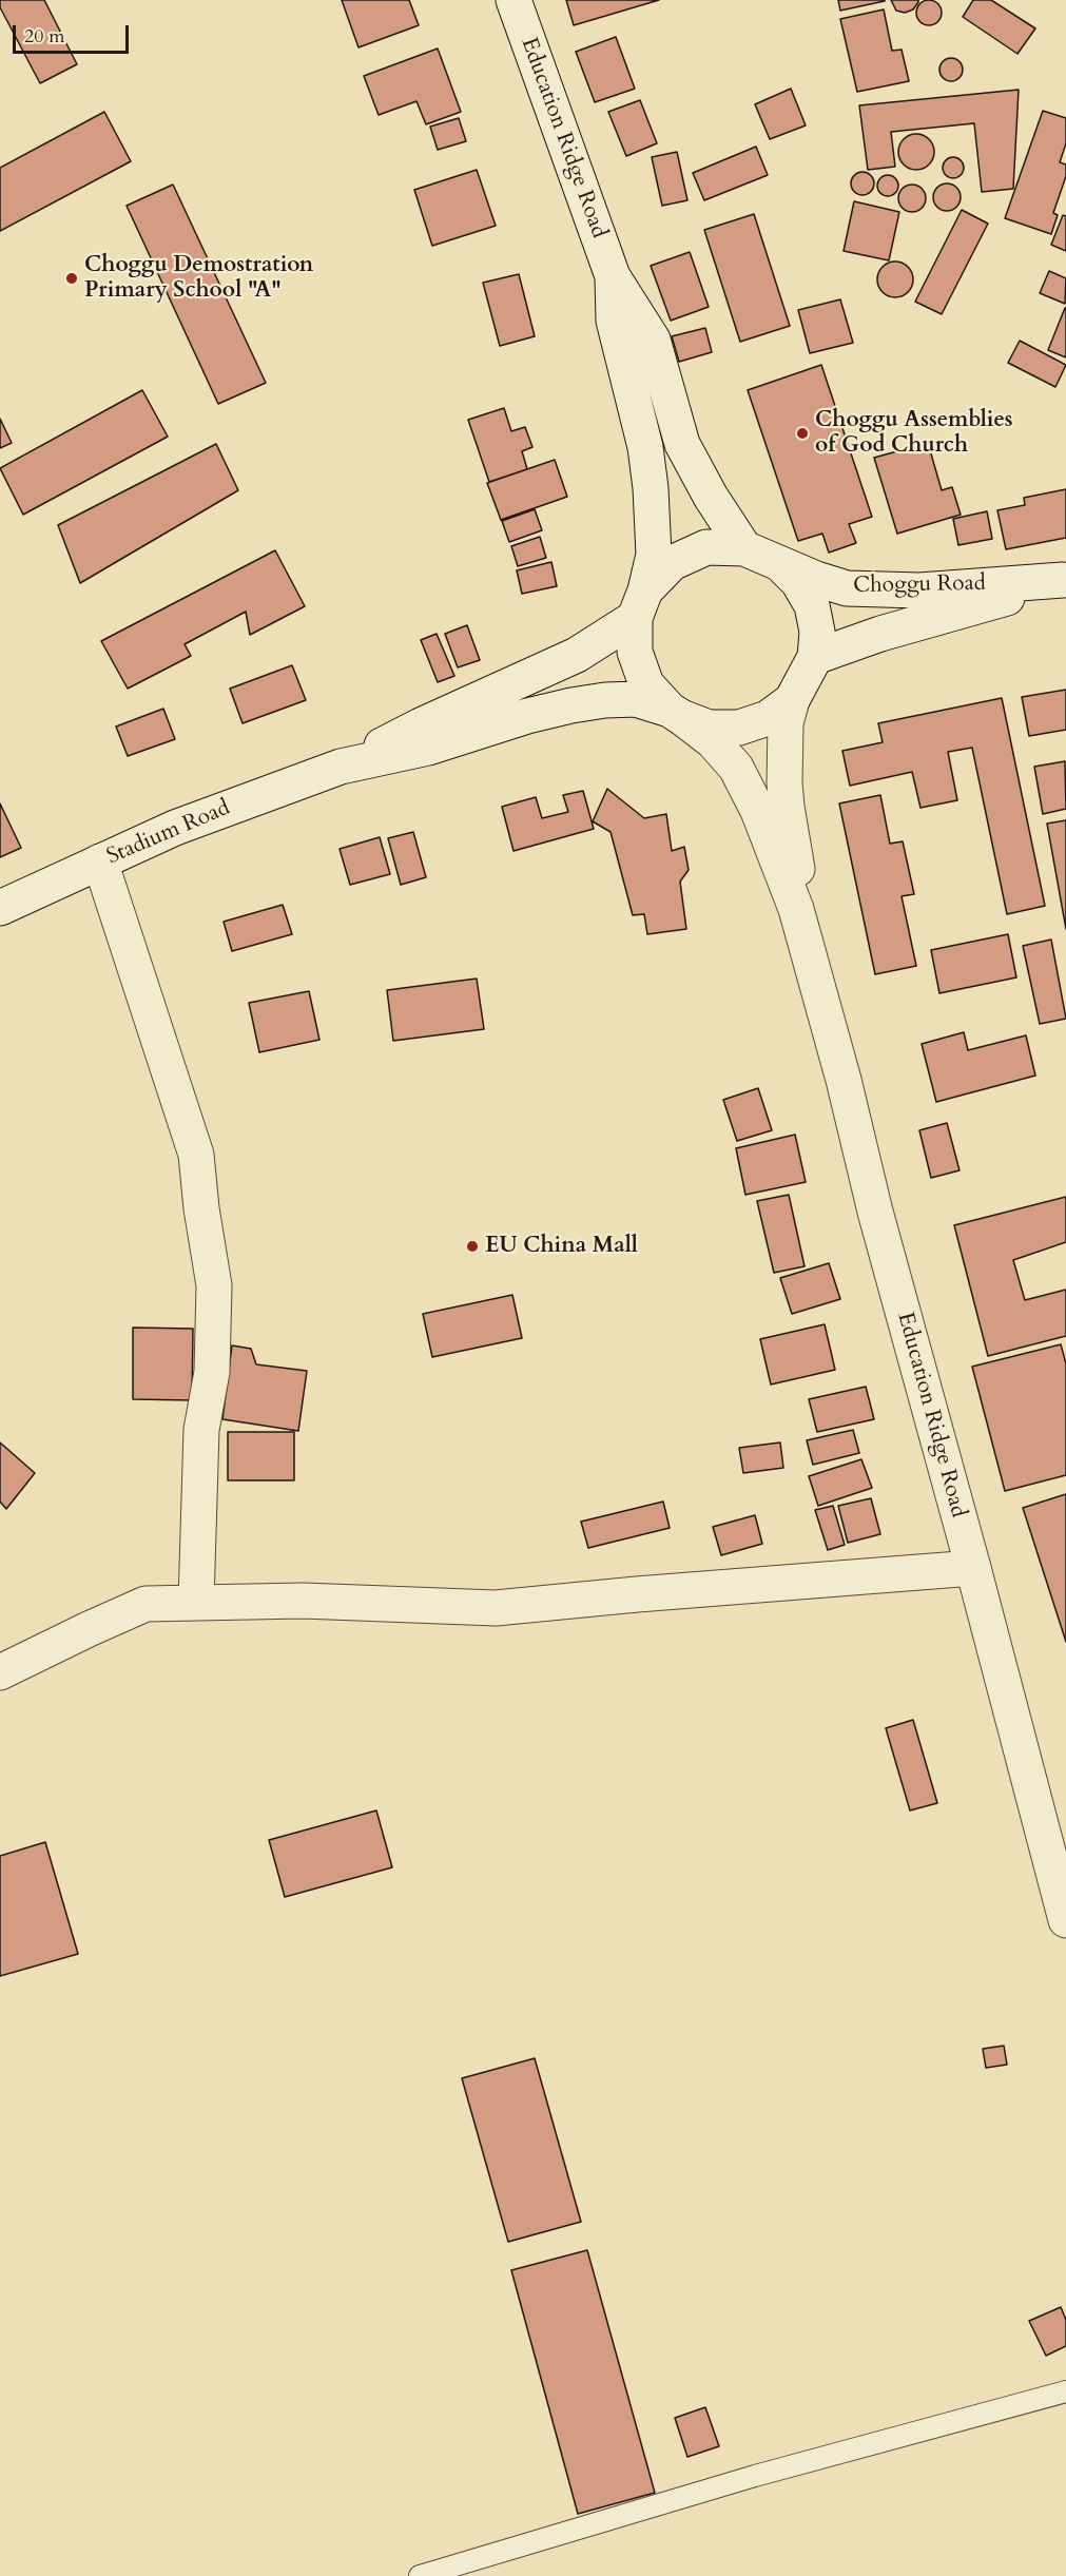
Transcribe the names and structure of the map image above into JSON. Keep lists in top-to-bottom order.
{
  "streets": {
    "street": ["Education Ridge Road", "Choggu Road", "Stadium Road"]
  },
  "crossings": [
    ["Education Ridge Road", "Choggu Road"],
    ["Education Ridge Road", "Stadium Road"],
    ["Choggu Road", "Stadium Road"]
  ],
  "places": ["Choggu Demostration Primary School \"A\"", "Choggu Assemblies of God Church", "EU China Mall"],
  "scale_bar": "20 m"
}
